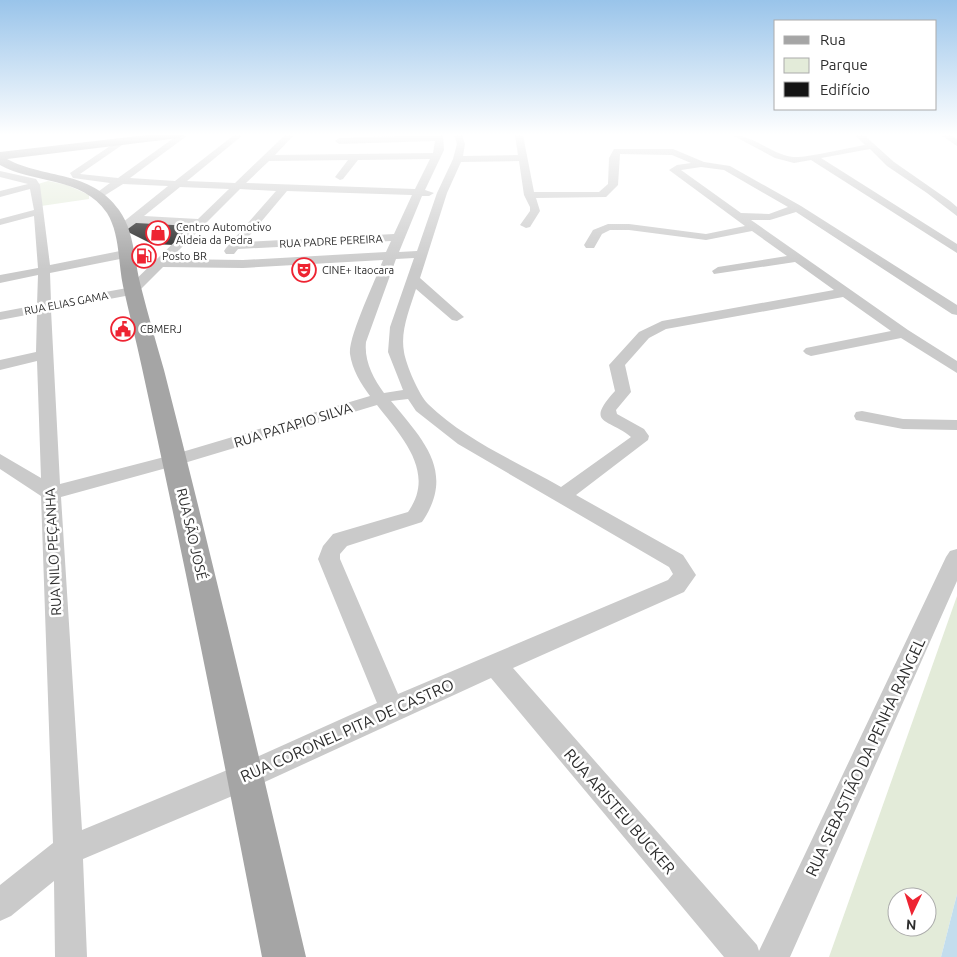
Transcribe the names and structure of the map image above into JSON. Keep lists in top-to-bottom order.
{
  "streets": {
    "main road": ["RUA SÃO JOSÉ"],
    "street": [
      "RUA PADRE PEREIRA",
      "RUA ELIAS GAMA",
      "RUA PATAPIO SILVA",
      "RUA NILO PEÇANHA",
      "RUA CORONEL PITA DE CASTRO",
      "RUA SEBASTIÃO DA PENHA RANGEL",
      "RUA ARISTEU BUCKER"
    ]
  },
  "crossings": [
    ["RUA ELIAS GAMA", "RUA SÃO JOSÉ"],
    ["RUA ELIAS GAMA", "RUA NILO PEÇANHA"],
    ["RUA PATAPIO SILVA", "RUA SÃO JOSÉ"],
    ["RUA PATAPIO SILVA", "RUA NILO PEÇANHA"],
    ["RUA SÃO JOSÉ", "RUA CORONEL PITA DE CASTRO"],
    ["RUA NILO PEÇANHA", "RUA CORONEL PITA DE CASTRO"],
    ["RUA CORONEL PITA DE CASTRO", "RUA ARISTEU BUCKER"]
  ],
  "places": {
    "shop": ["Centro Automotivo Aldeia da Pedra"],
    "fuel station": ["Posto BR"],
    "theatre": ["CINE+ Itaocara"],
    "public building": ["CBMERJ"]
  },
  "legend": ["Rua", "Parque", "Edifício"],
  "north": "bottom"
}
